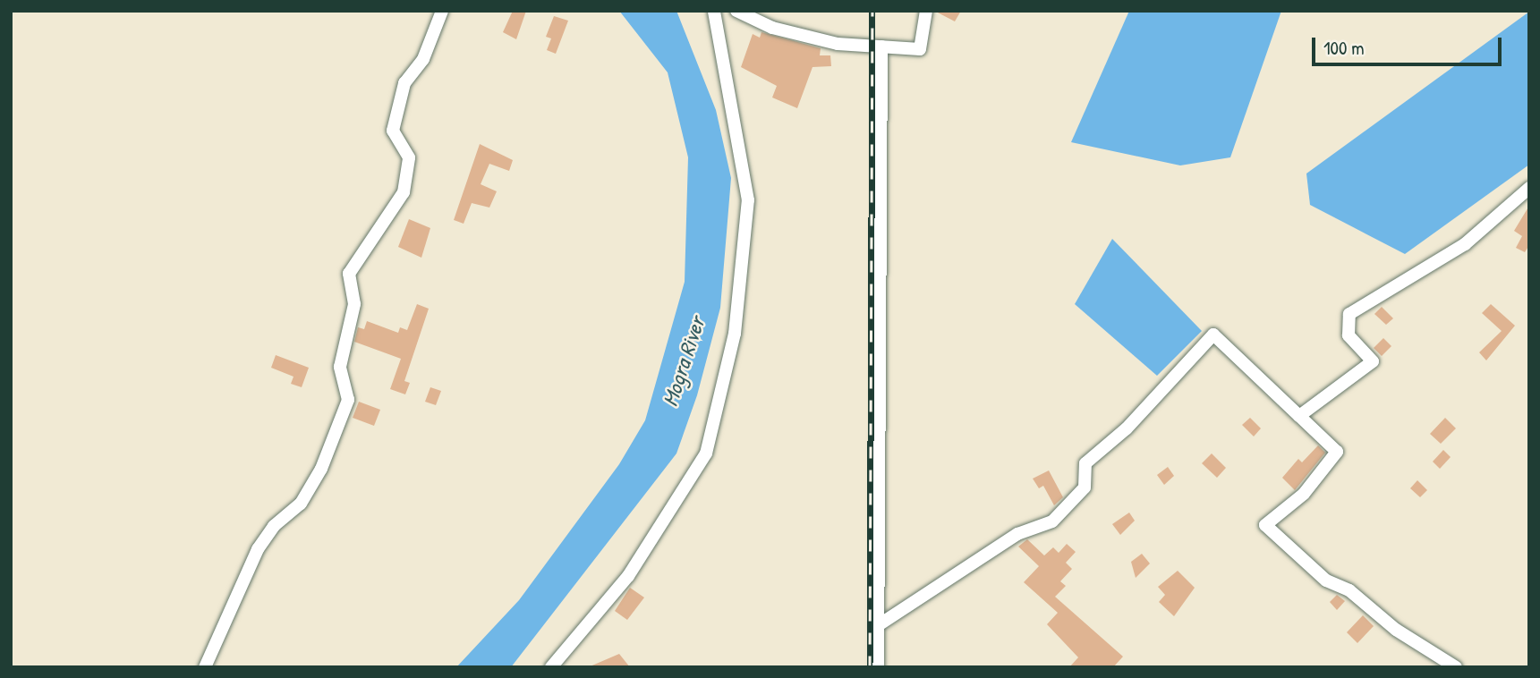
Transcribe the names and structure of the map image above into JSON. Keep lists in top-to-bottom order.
{
  "water": ["Mogra River"],
  "scale_bar": "100 m"
}
